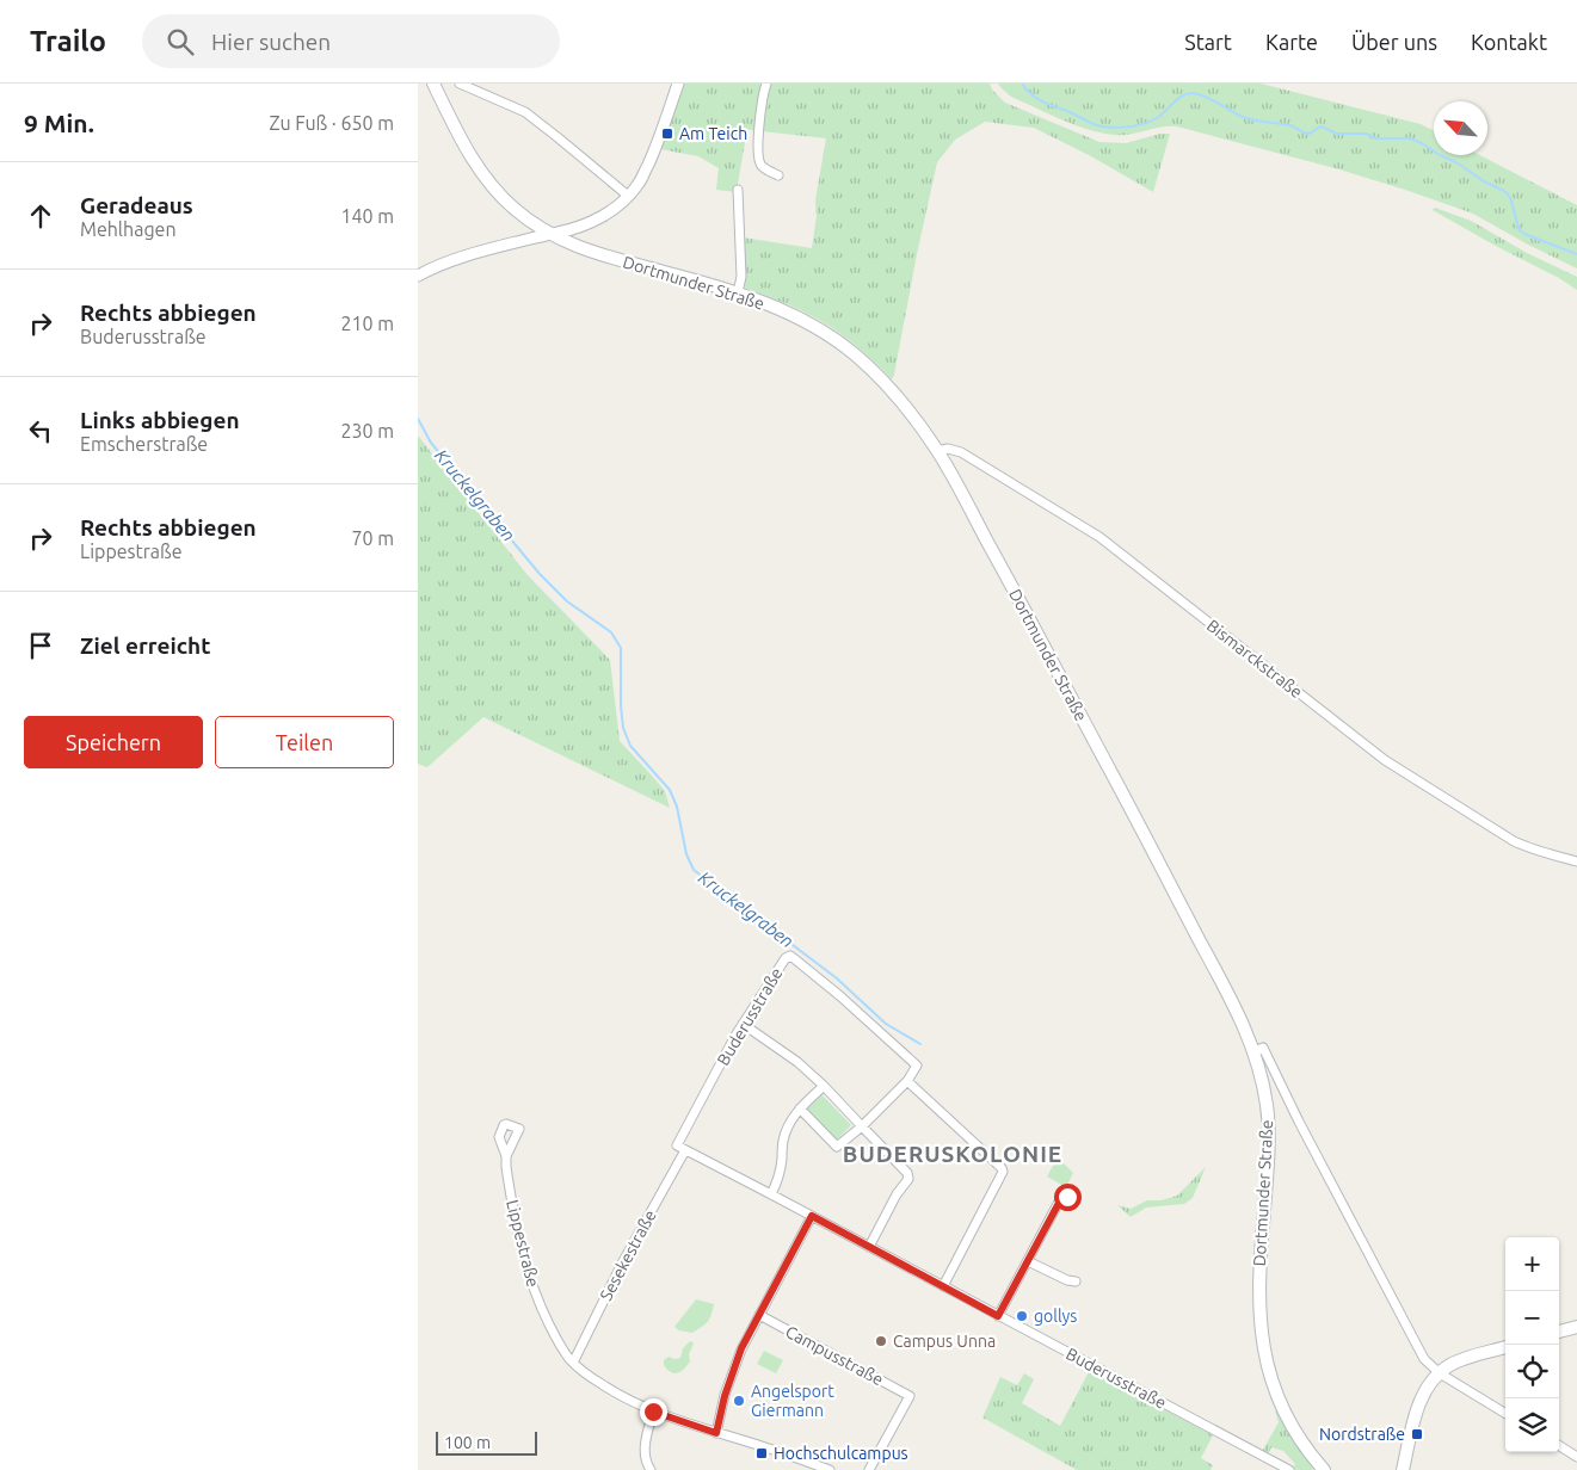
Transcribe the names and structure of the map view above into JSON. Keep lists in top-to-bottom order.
{
  "streets": {
    "main road": ["Dortmunder Straße"],
    "street": [
      "Bismarckstraße",
      "Buderusstraße",
      "Lippestraße",
      "Sesekestraße",
      "Campusstraße"
    ]
  },
  "crossings": [
    ["Dortmunder Straße", "Bismarckstraße"],
    ["Buderusstraße", "Sesekestraße"],
    ["Lippestraße", "Sesekestraße"]
  ],
  "districts": ["BUDERUSKOLONIE"],
  "water": ["Kruckelgraben"],
  "places": {
    "transit": ["Am Teich", "Nordstraße", "Hochschulcampus"],
    "other": ["gollys", "Campus Unna", "Angelsport Giermann"]
  },
  "scale_bar": "100 m",
  "north": "top left",
  "page": {
    "header": "Trailo",
    "search": "Hier suchen",
    "nav": [
      "Start",
      "Karte",
      "Über uns",
      "Kontakt"
    ],
    "heading": ["9 Min.", "Zu Fuß · 650 m"],
    "list": [
      ["Geradeaus", "Mehlhagen", "140 m"],
      ["Rechts abbiegen", "Buderusstraße", "210 m"],
      ["Links abbiegen", "Emscherstraße", "230 m"],
      ["Rechts abbiegen", "Lippestraße", "70 m"],
      "Ziel erreicht"
    ],
    "buttons": ["Speichern", "Teilen"],
    "map_buttons": ["+", "−"],
    "scale": "100 m"
  }
}
